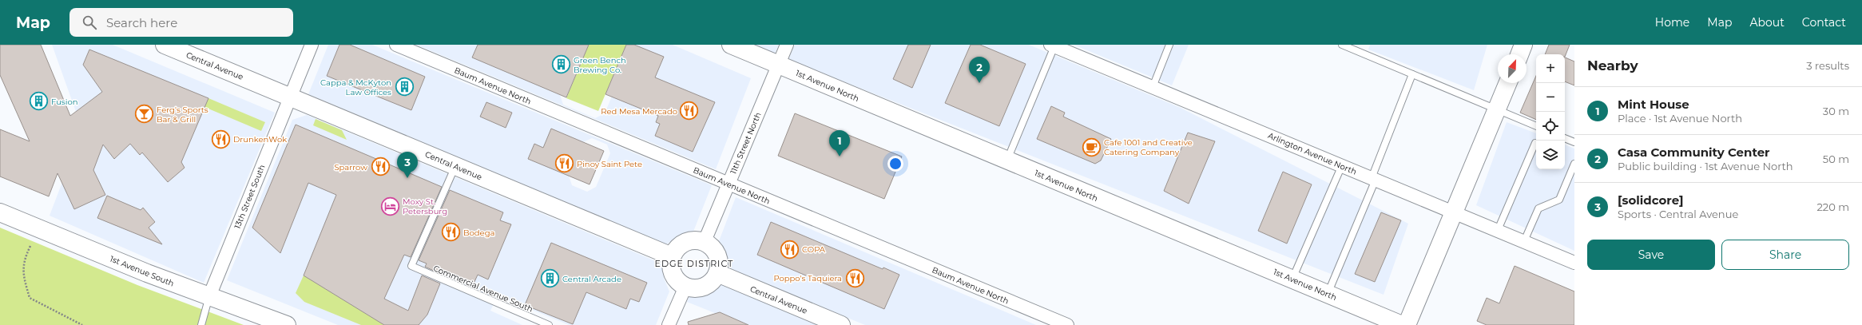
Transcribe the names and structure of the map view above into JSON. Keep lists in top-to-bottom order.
{
  "streets": {
    "main road": ["Central Avenue", "1st Avenue North", "1st Avenue South"],
    "street": [
      "Baum Avenue North",
      "11th Street North",
      "Arlington Avenue North",
      "13th Street South"
    ],
    "lane": ["Commercial Avenue South"]
  },
  "crossings": [
    ["Central Avenue", "11th Street North"],
    ["Central Avenue", "13th Street South"],
    ["Central Avenue", "Commercial Avenue South"],
    ["Baum Avenue North", "11th Street North"],
    ["1st Avenue North", "11th Street North"],
    ["13th Street South", "1st Avenue South"]
  ],
  "districts": ["EDGE DISTRICT"],
  "places": {
    "building": [
      "Green Bench Brewing Co.",
      "Cappa & McKyton Law Offices",
      "Fusion",
      "Central Arcade"
    ],
    "restaurant": [
      "Red Mesa Mercado",
      "DrunkenWok",
      "Pinoy Saint Pete",
      "Sparrow",
      "Bodega",
      "COPA",
      "Poppo's Taquiera"
    ],
    "bar": ["Ferg's Sports Bar & Grill"],
    "cafe": ["Cafe 1001 and Creative Catering Company"],
    "hotel": ["Moxy St. Petersburg"]
  },
  "north": "top right",
  "page": {
    "header": "Map",
    "search": "Search here",
    "nav": [
      "Home",
      "Map",
      "About",
      "Contact"
    ],
    "heading": ["Nearby", "3 results"],
    "map_buttons": ["+", "−"],
    "pins": ["2", "1", "3"],
    "list": [
      {
        "mark": "1",
        "name": "Mint House",
        "note": "Place · 1st Avenue North",
        "value": "30 m"
      },
      {
        "mark": "2",
        "name": "Casa Community Center",
        "note": "Public building · 1st Avenue North",
        "value": "50 m"
      },
      {
        "mark": "3",
        "name": "[solidcore]",
        "note": "Sports · Central Avenue",
        "value": "220 m"
      }
    ],
    "buttons": ["Save", "Share"]
  }
}
